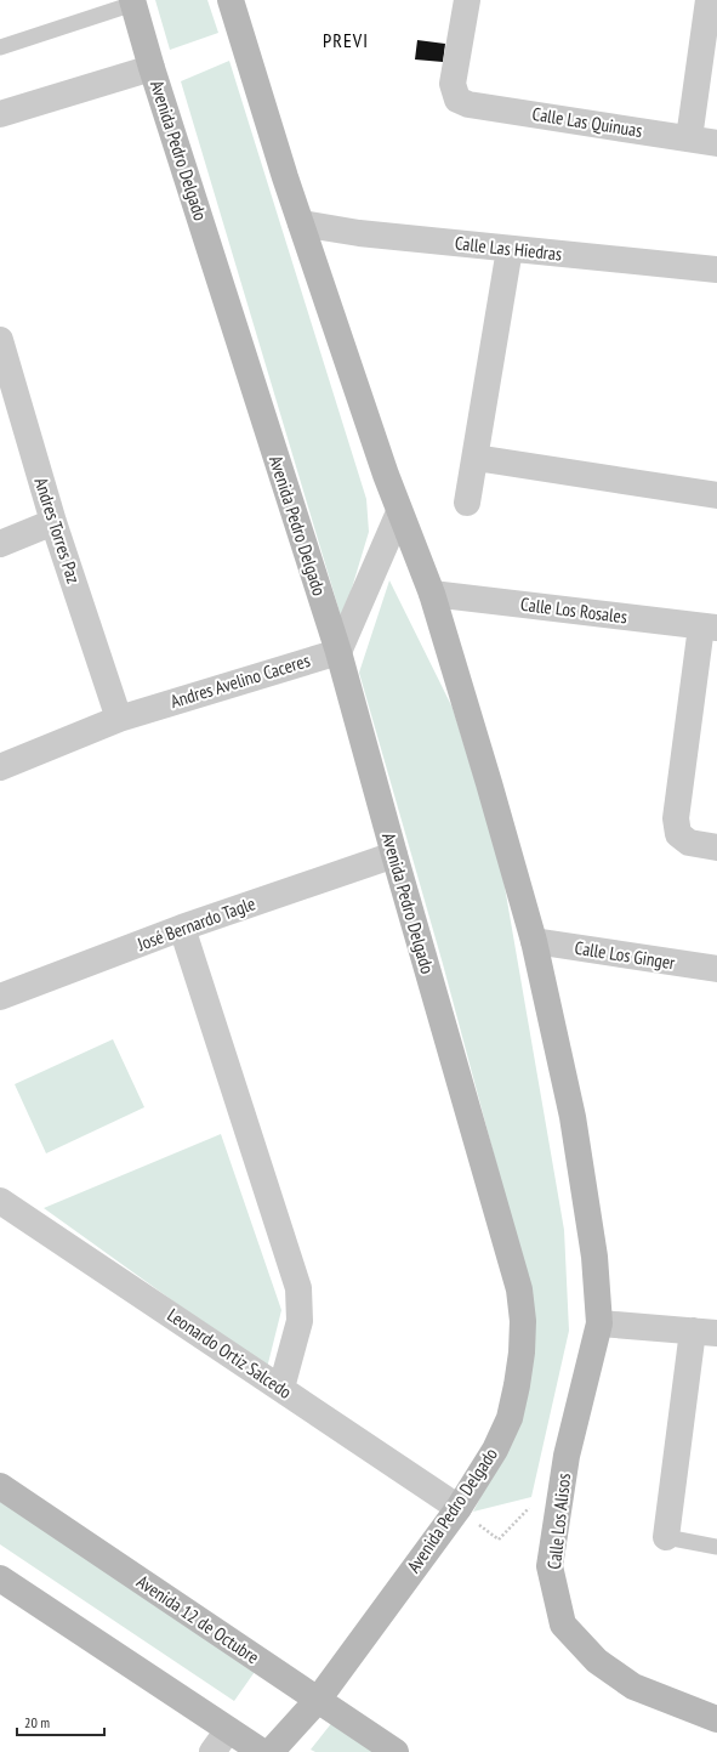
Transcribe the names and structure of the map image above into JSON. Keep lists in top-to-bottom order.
{
  "streets": {
    "street": [
      "Calle Las Quinuas",
      "Avenida Pedro Delgado",
      "Calle Las Hiedras",
      "Andres Torres Paz",
      "Calle Los Rosales",
      "Andres Avelino Caceres",
      "José Bernardo Tagle",
      "Calle Los Ginger",
      "Leonardo Ortiz Salcedo",
      "Calle Los Alisos",
      "Avenida 12 de Octubre"
    ]
  },
  "crossings": [
    ["Avenida Pedro Delgado", "Andres Avelino Caceres"],
    ["Avenida Pedro Delgado", "José Bernardo Tagle"],
    ["Avenida Pedro Delgado", "Leonardo Ortiz Salcedo"],
    ["Avenida Pedro Delgado", "Avenida 12 de Octubre"],
    ["Andres Torres Paz", "Andres Avelino Caceres"]
  ],
  "districts": ["PREVI"],
  "scale_bar": "20 m"
}
